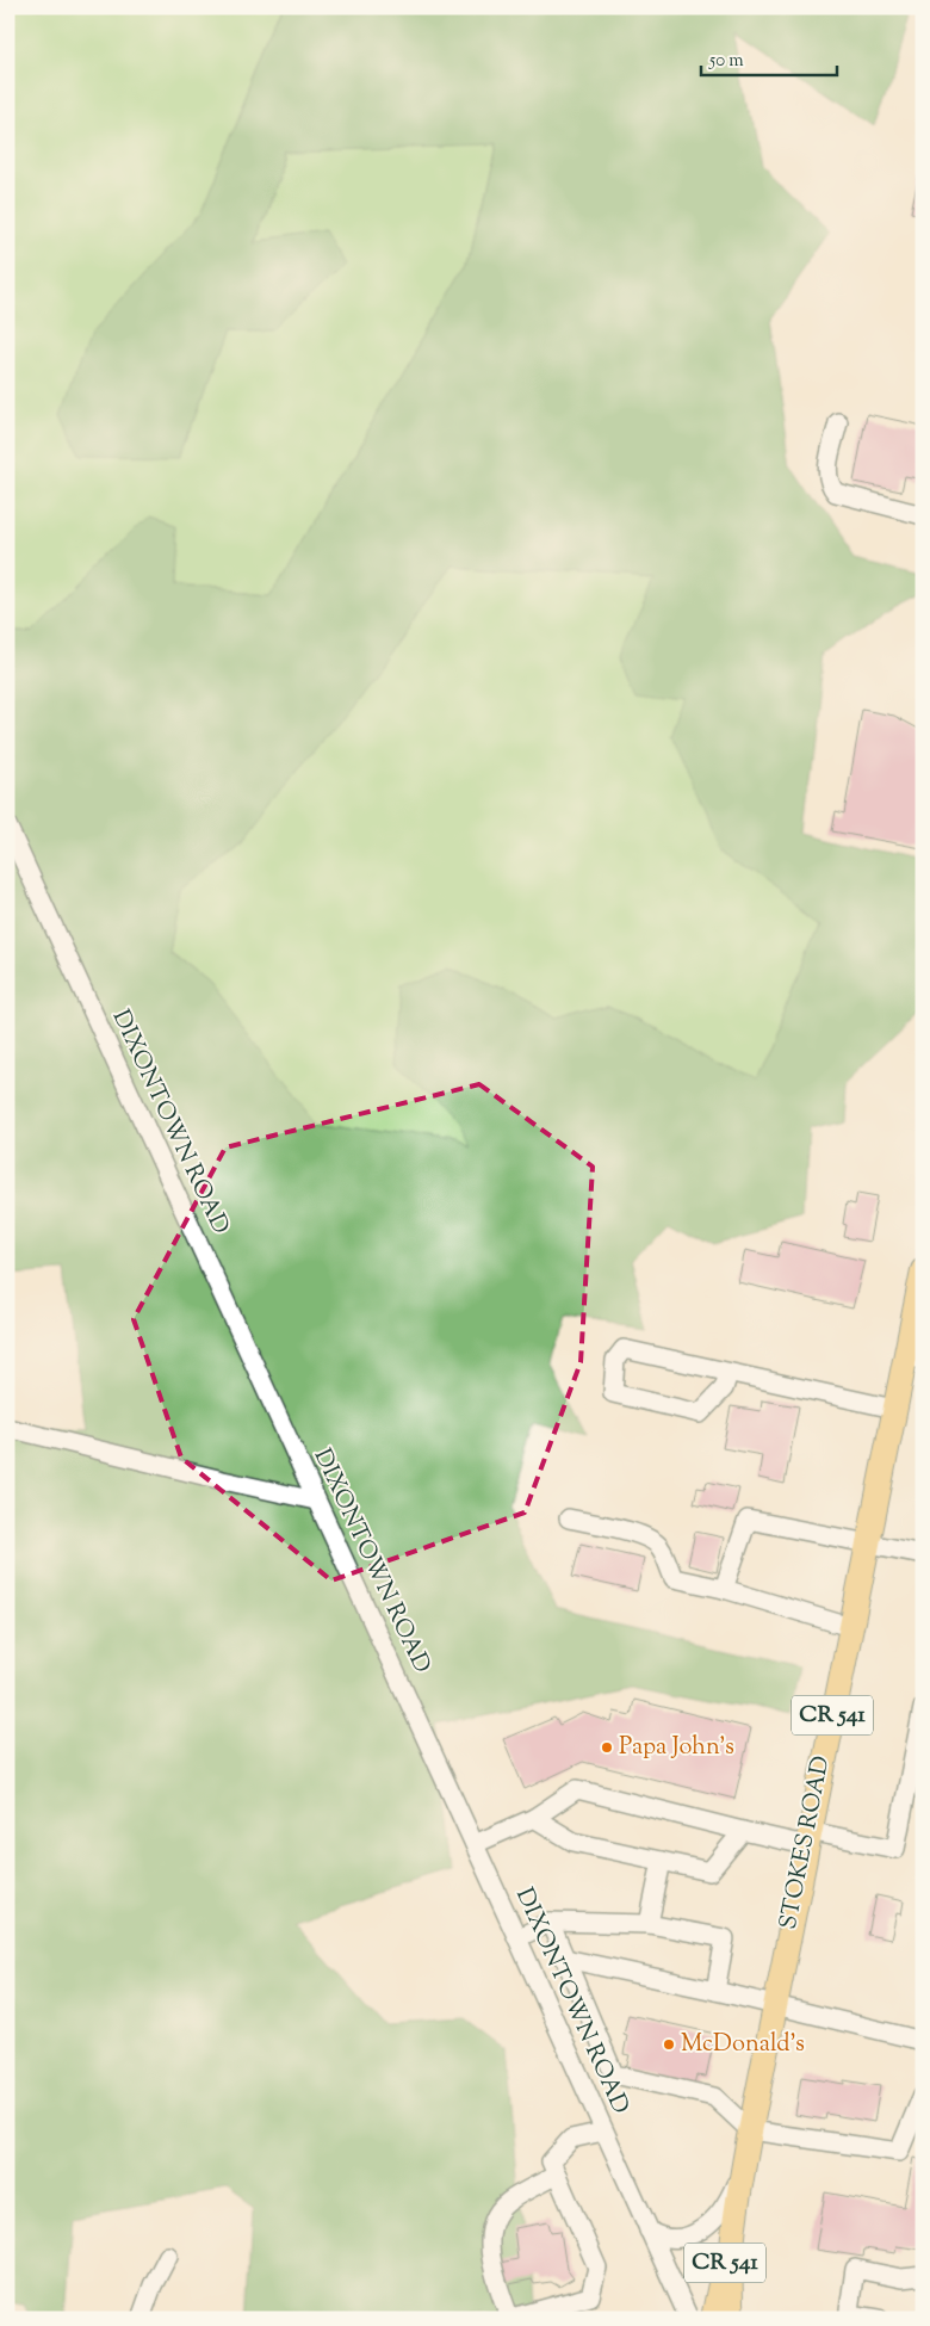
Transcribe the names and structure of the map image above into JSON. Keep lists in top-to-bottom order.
{
  "streets": {
    "main road": ["CR 541", "STOKES ROAD"],
    "street": ["DIXONTOWN ROAD"]
  },
  "places": ["Papa John's", "McDonald's"],
  "scale_bar": "50 m"
}
